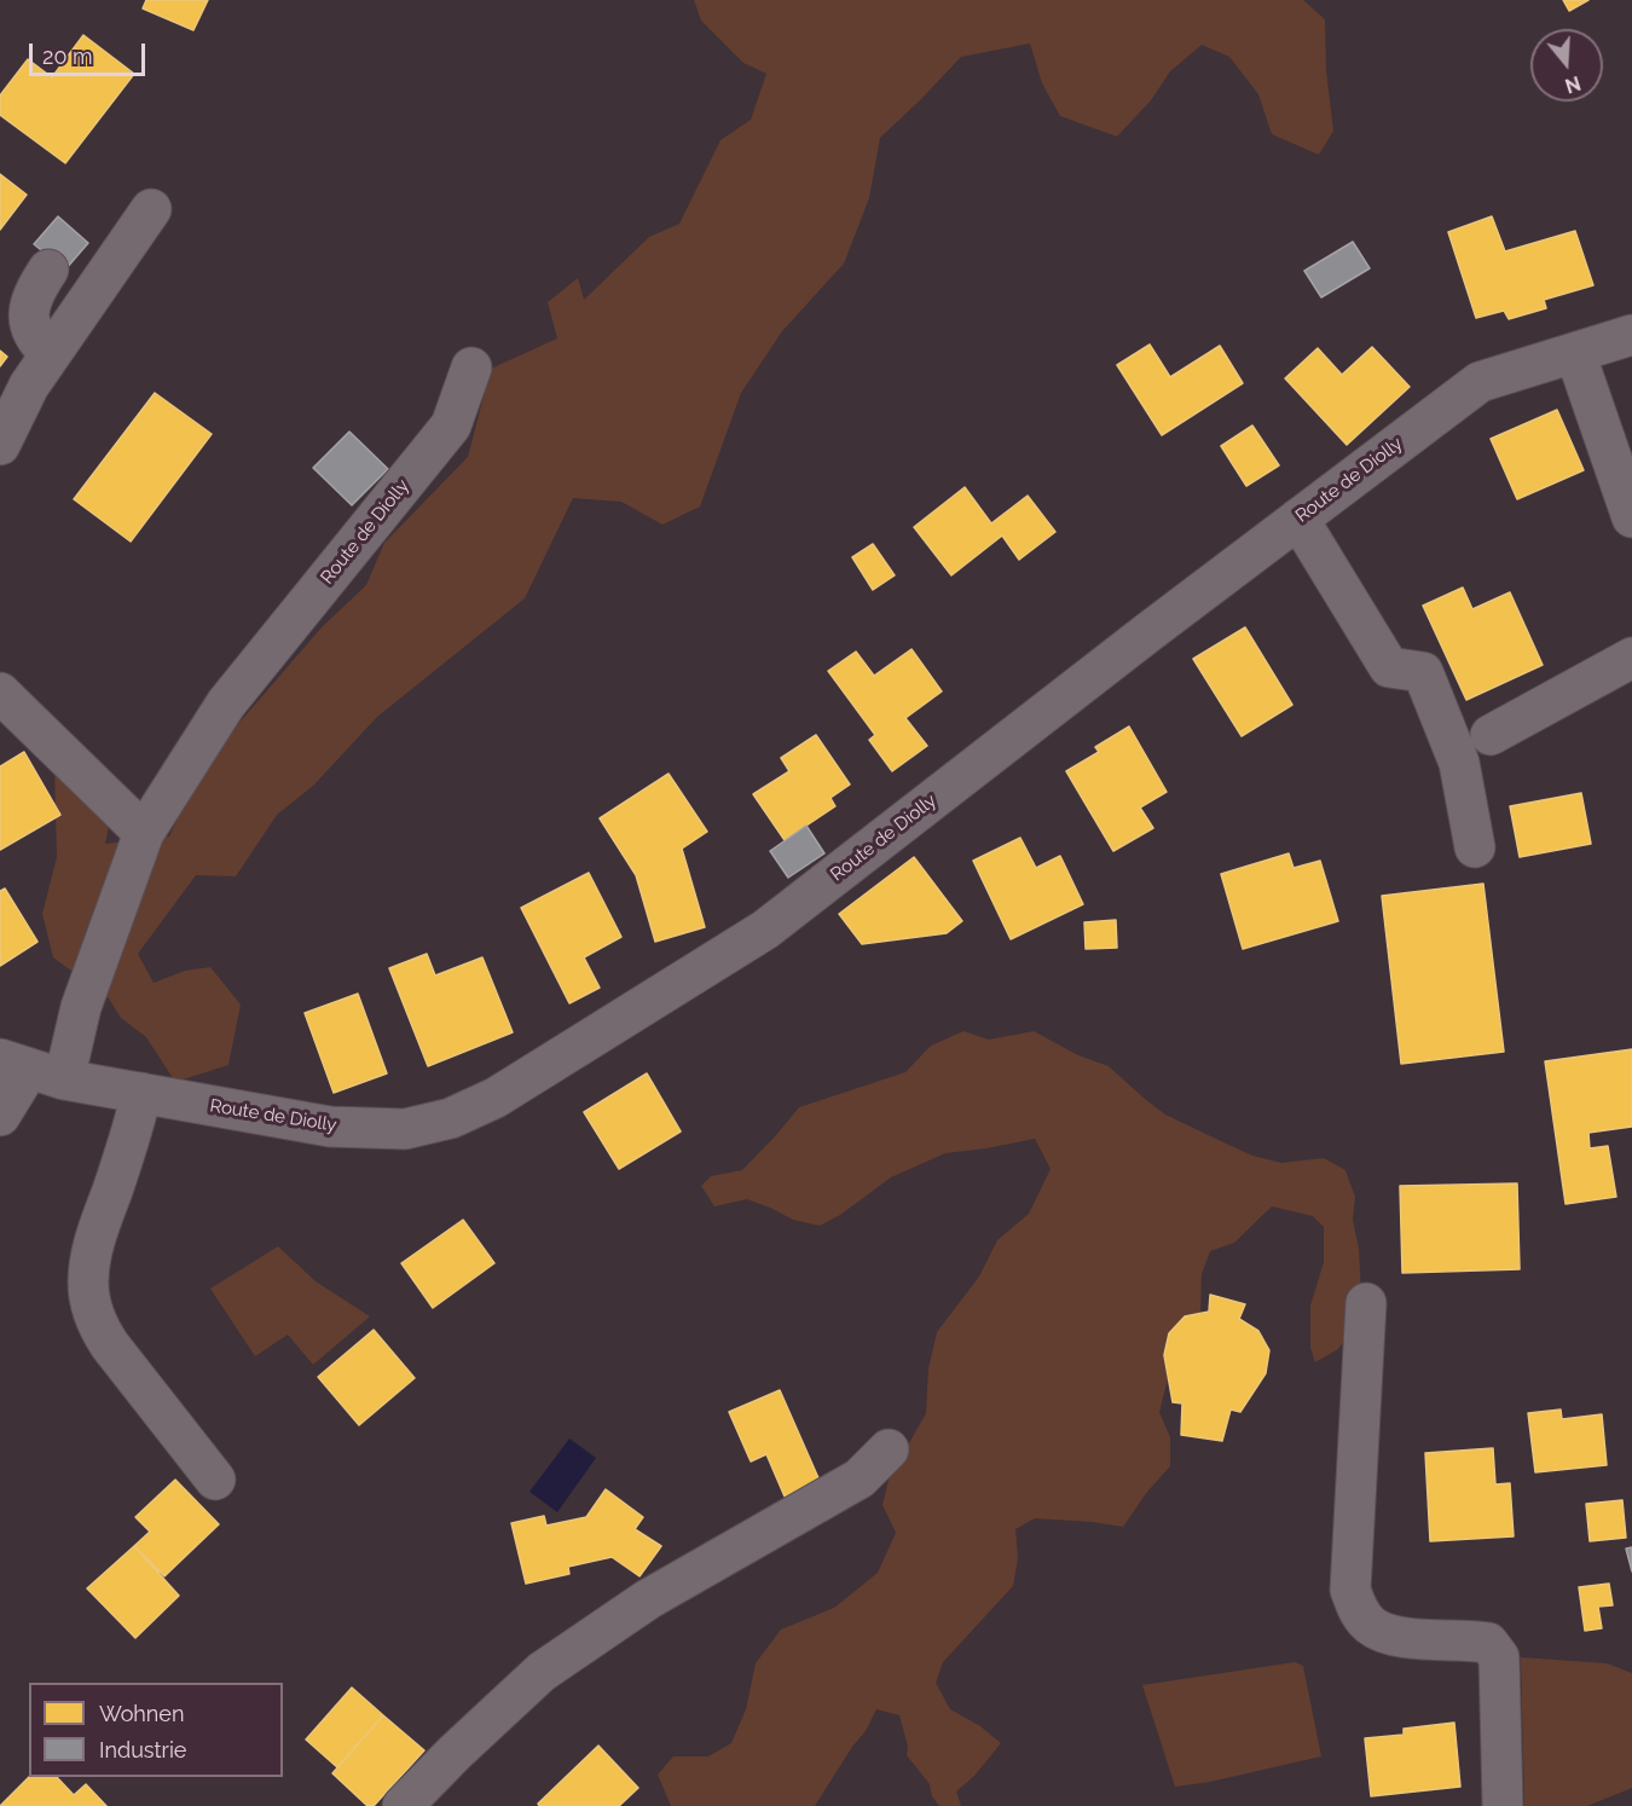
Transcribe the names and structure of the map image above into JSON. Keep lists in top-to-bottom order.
{
  "streets": {
    "street": ["Route de Diolly"]
  },
  "legend": ["Wohnen", "Industrie"],
  "scale_bar": "20 m",
  "north": "bottom"
}
